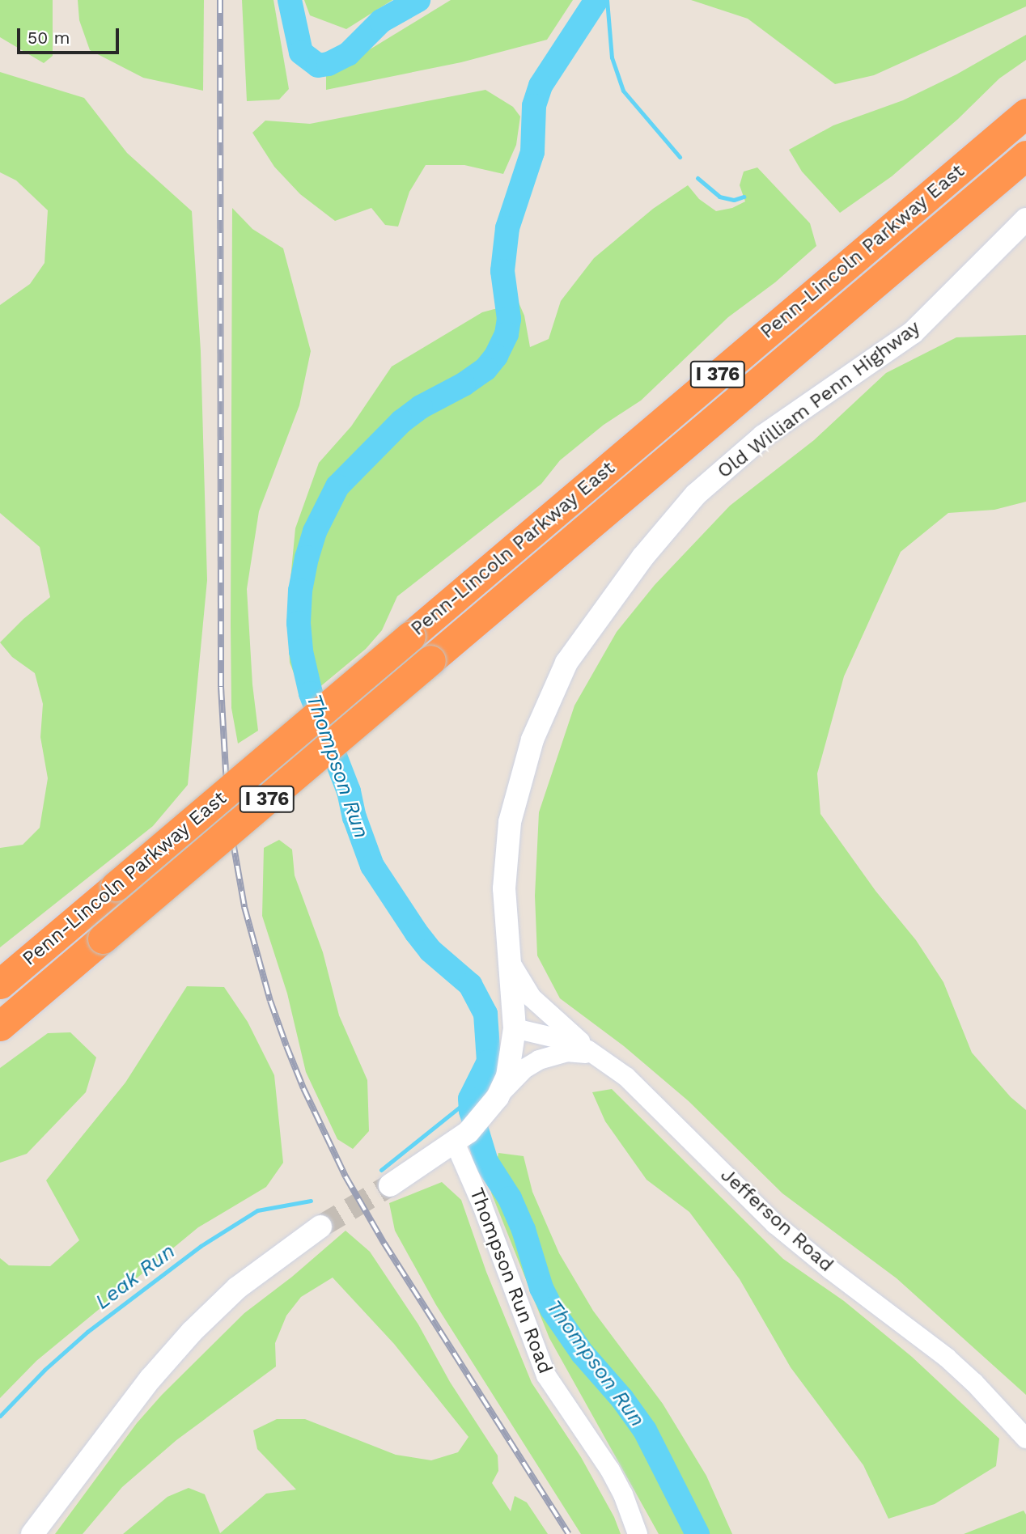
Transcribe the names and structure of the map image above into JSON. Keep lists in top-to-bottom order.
{
  "streets": {
    "highway": ["Penn-Lincoln Parkway East", "I 376"],
    "main road": ["Old William Penn Highway"],
    "street": ["Jefferson Road", "Thompson Run Road"]
  },
  "crossings": [
    ["Old William Penn Highway", "Jefferson Road"],
    ["Old William Penn Highway", "Thompson Run Road"]
  ],
  "water": ["Thompson Run", "Leak Run"],
  "scale_bar": "50 m"
}
